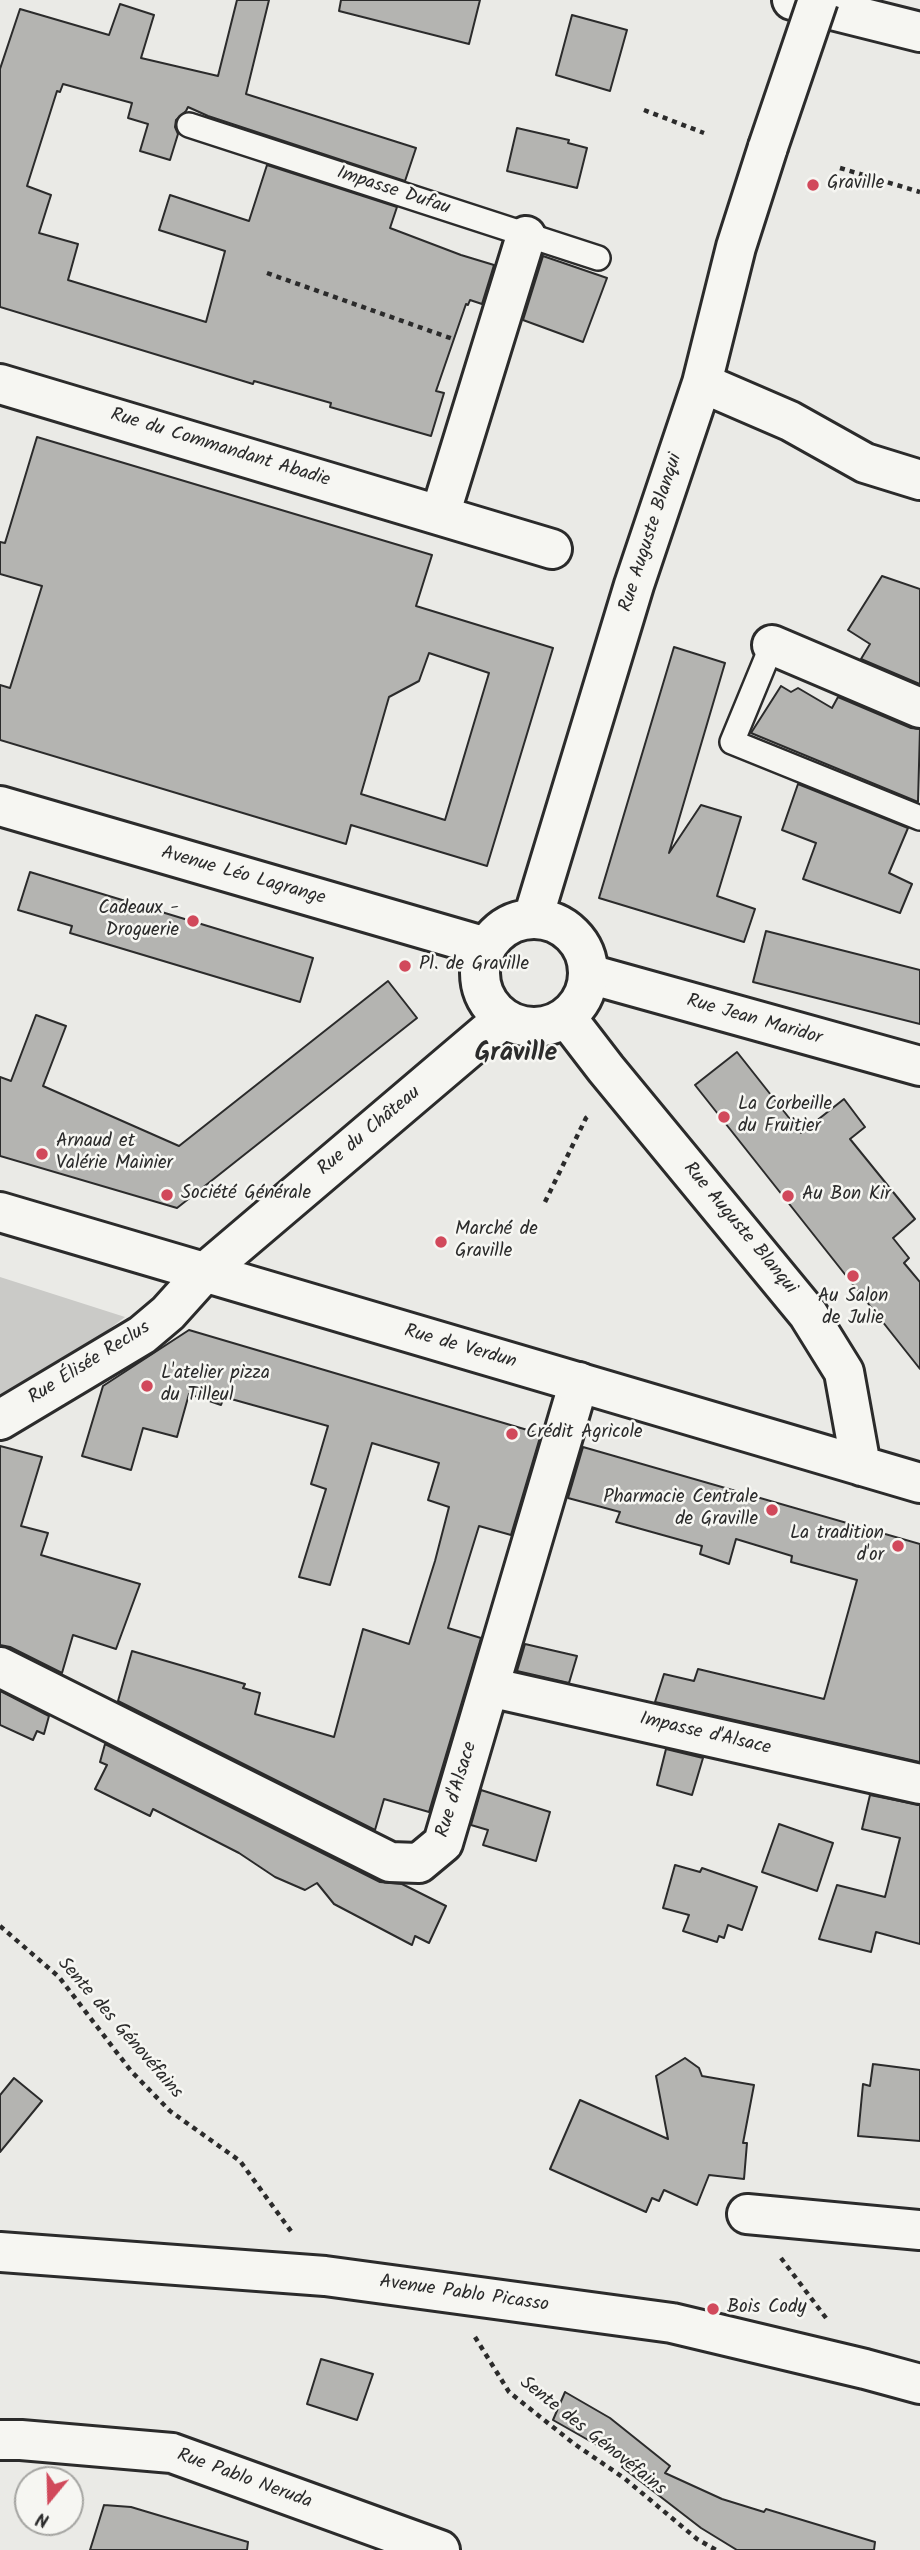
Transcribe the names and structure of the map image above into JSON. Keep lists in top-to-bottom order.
{
  "streets": {
    "street": [
      "Rue du Commandant Abadie",
      "Rue Auguste Blanqui",
      "Avenue Léo Lagrange",
      "Rue Jean Maridor",
      "Rue du Château",
      "Rue de Verdun",
      "Rue Élisée Reclus",
      "Impasse d'Alsace",
      "Rue d'Alsace",
      "Avenue Pablo Picasso",
      "Rue Pablo Neruda"
    ],
    "lane": ["Impasse Dufau"],
    "path": ["Sente des Génovéfains"]
  },
  "crossings": [
    ["Rue Auguste Blanqui", "Avenue Léo Lagrange"],
    ["Rue Auguste Blanqui", "Rue Jean Maridor"],
    ["Rue Auguste Blanqui", "Rue du Château"],
    ["Rue Auguste Blanqui", "Rue de Verdun"],
    ["Avenue Léo Lagrange", "Rue Jean Maridor"],
    ["Avenue Léo Lagrange", "Rue du Château"],
    ["Rue Jean Maridor", "Rue du Château"],
    ["Rue du Château", "Rue de Verdun"],
    ["Rue du Château", "Rue Élisée Reclus"],
    ["Rue de Verdun", "Rue Élisée Reclus"],
    ["Rue de Verdun", "Rue d'Alsace"],
    ["Impasse d'Alsace", "Rue d'Alsace"],
    ["Sente des Génovéfains", "Avenue Pablo Picasso"]
  ],
  "districts": ["Graville"],
  "places": [
    "Graville",
    "Cadeaux - Droguerie",
    "Pl. de Graville",
    "La Corbeille du Fruitier",
    "Arnaud et Valérie Mainier",
    "Société Générale",
    "Au Bon Kir",
    "Marché de Graville",
    "Au Salon de Julie",
    "L'atelier pizza du Tilleul",
    "Crédit Agricole",
    "Pharmacie Centrale de Graville",
    "La tradition d'or",
    "Bois Cody"
  ],
  "north": "bottom"
}
